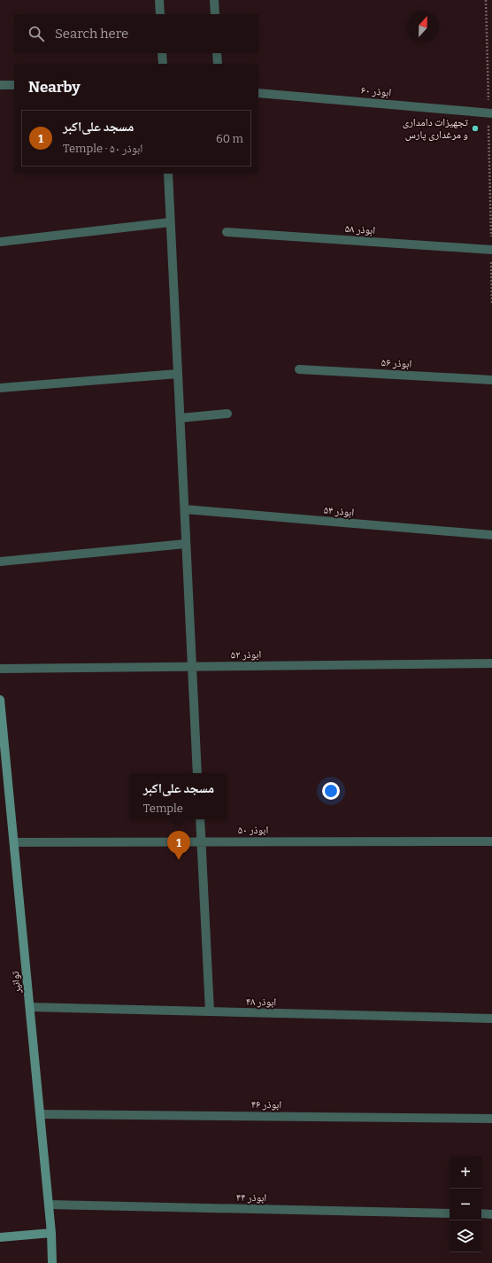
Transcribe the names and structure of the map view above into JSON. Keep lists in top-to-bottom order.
{
  "streets": {
    "street": [
      "ابوذر ۶۰",
      "ابوذر ۵۸",
      "ابوذر ۵۶",
      "ابوذر ۵۴",
      "ابوذر ۵۲",
      "ابوذر ۵۰",
      "توانیر",
      "ابوذر ۴۸",
      "ابوذر ۴۶",
      "ابوذر ۴۴"
    ]
  },
  "crossings": [
    ["ابوذر ۵۰", "توانیر"],
    ["توانیر", "ابوذر ۴۸"],
    ["توانیر", "ابوذر ۴۶"],
    ["توانیر", "ابوذر ۴۴"]
  ],
  "places": ["تجهیزات دامداری و مرغداری پارس"],
  "north": "top",
  "page": {
    "search": "Search here",
    "heading": "Nearby",
    "list": [
      {
        "mark": "1",
        "name": "مسجد علی‌اکبر",
        "note": "Temple · ابوذر ۵۰",
        "value": "60 m"
      }
    ],
    "popup": ["مسجد علی‌اکبر", "Temple"],
    "pins": "1",
    "map_buttons": ["+", "−"]
  }
}
